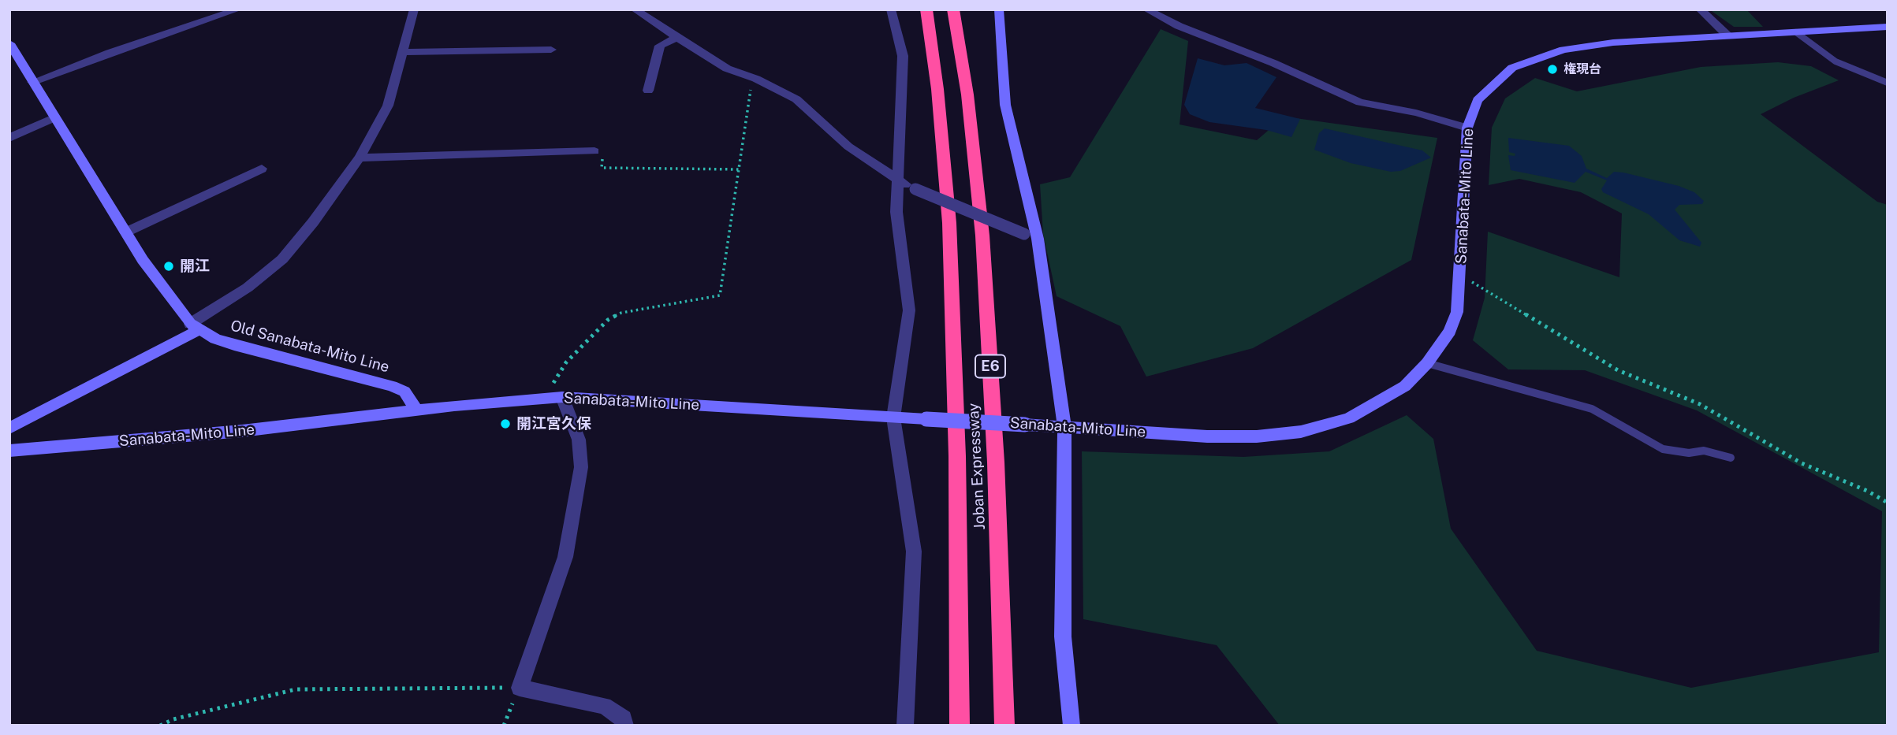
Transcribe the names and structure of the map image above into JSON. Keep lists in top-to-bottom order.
{
  "streets": {
    "highway": ["E6", "Joban Expressway"],
    "main road": ["Sanabata-Mito Line", "Old Sanabata-Mito Line"]
  },
  "crossings": [
    ["Sanabata-Mito Line", "Old Sanabata-Mito Line"]
  ],
  "places": ["権現台", "開江", "開江宮久保"]
}
